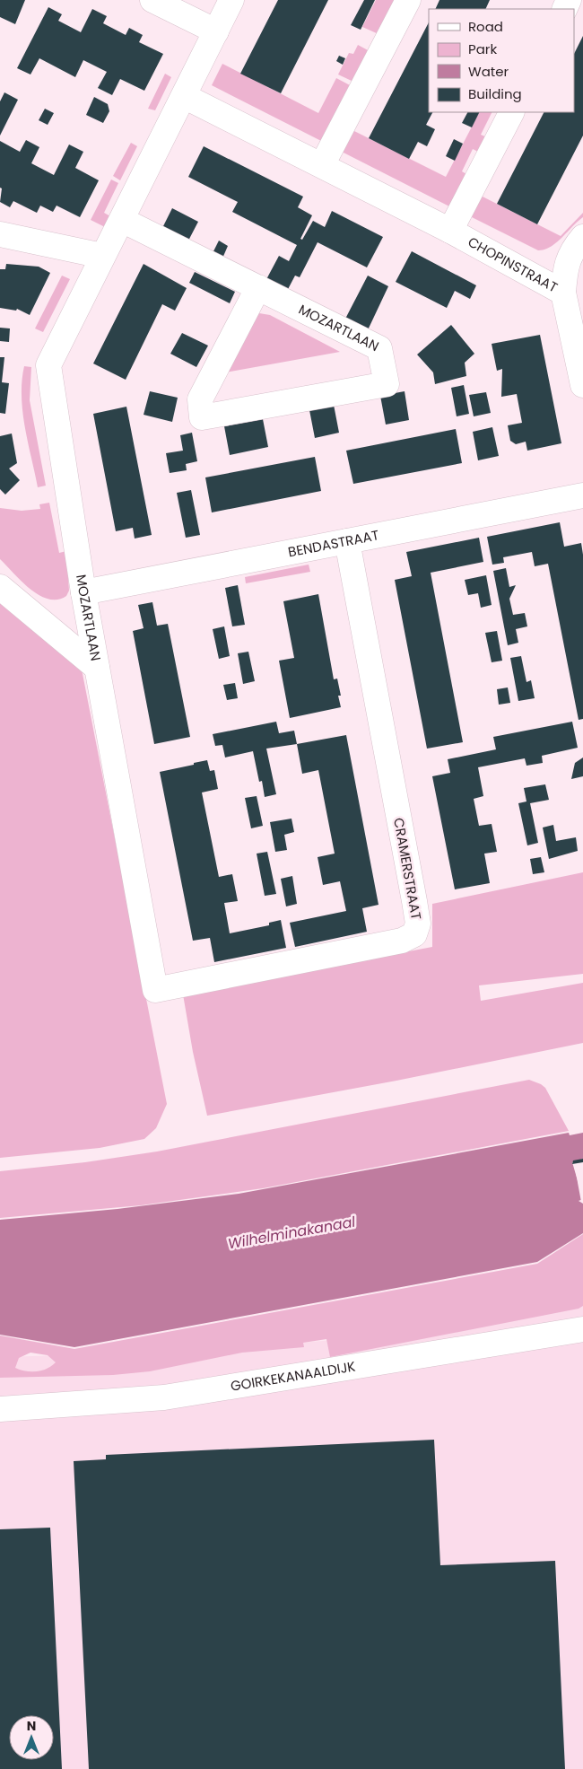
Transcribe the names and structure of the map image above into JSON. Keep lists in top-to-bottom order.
{
  "streets": {
    "street": [
      "CHOPINSTRAAT",
      "MOZARTLAAN",
      "BENDASTRAAT",
      "CRAMERSTRAAT",
      "GOIRKEKANAALDIJK"
    ]
  },
  "crossings": [
    ["CHOPINSTRAAT", "MOZARTLAAN"],
    ["MOZARTLAAN", "BENDASTRAAT"],
    ["MOZARTLAAN", "CRAMERSTRAAT"],
    ["BENDASTRAAT", "CRAMERSTRAAT"]
  ],
  "water": ["Wilhelminakanaal"],
  "legend": [
    "Road",
    "Park",
    "Water",
    "Building"
  ],
  "north": "top"
}
